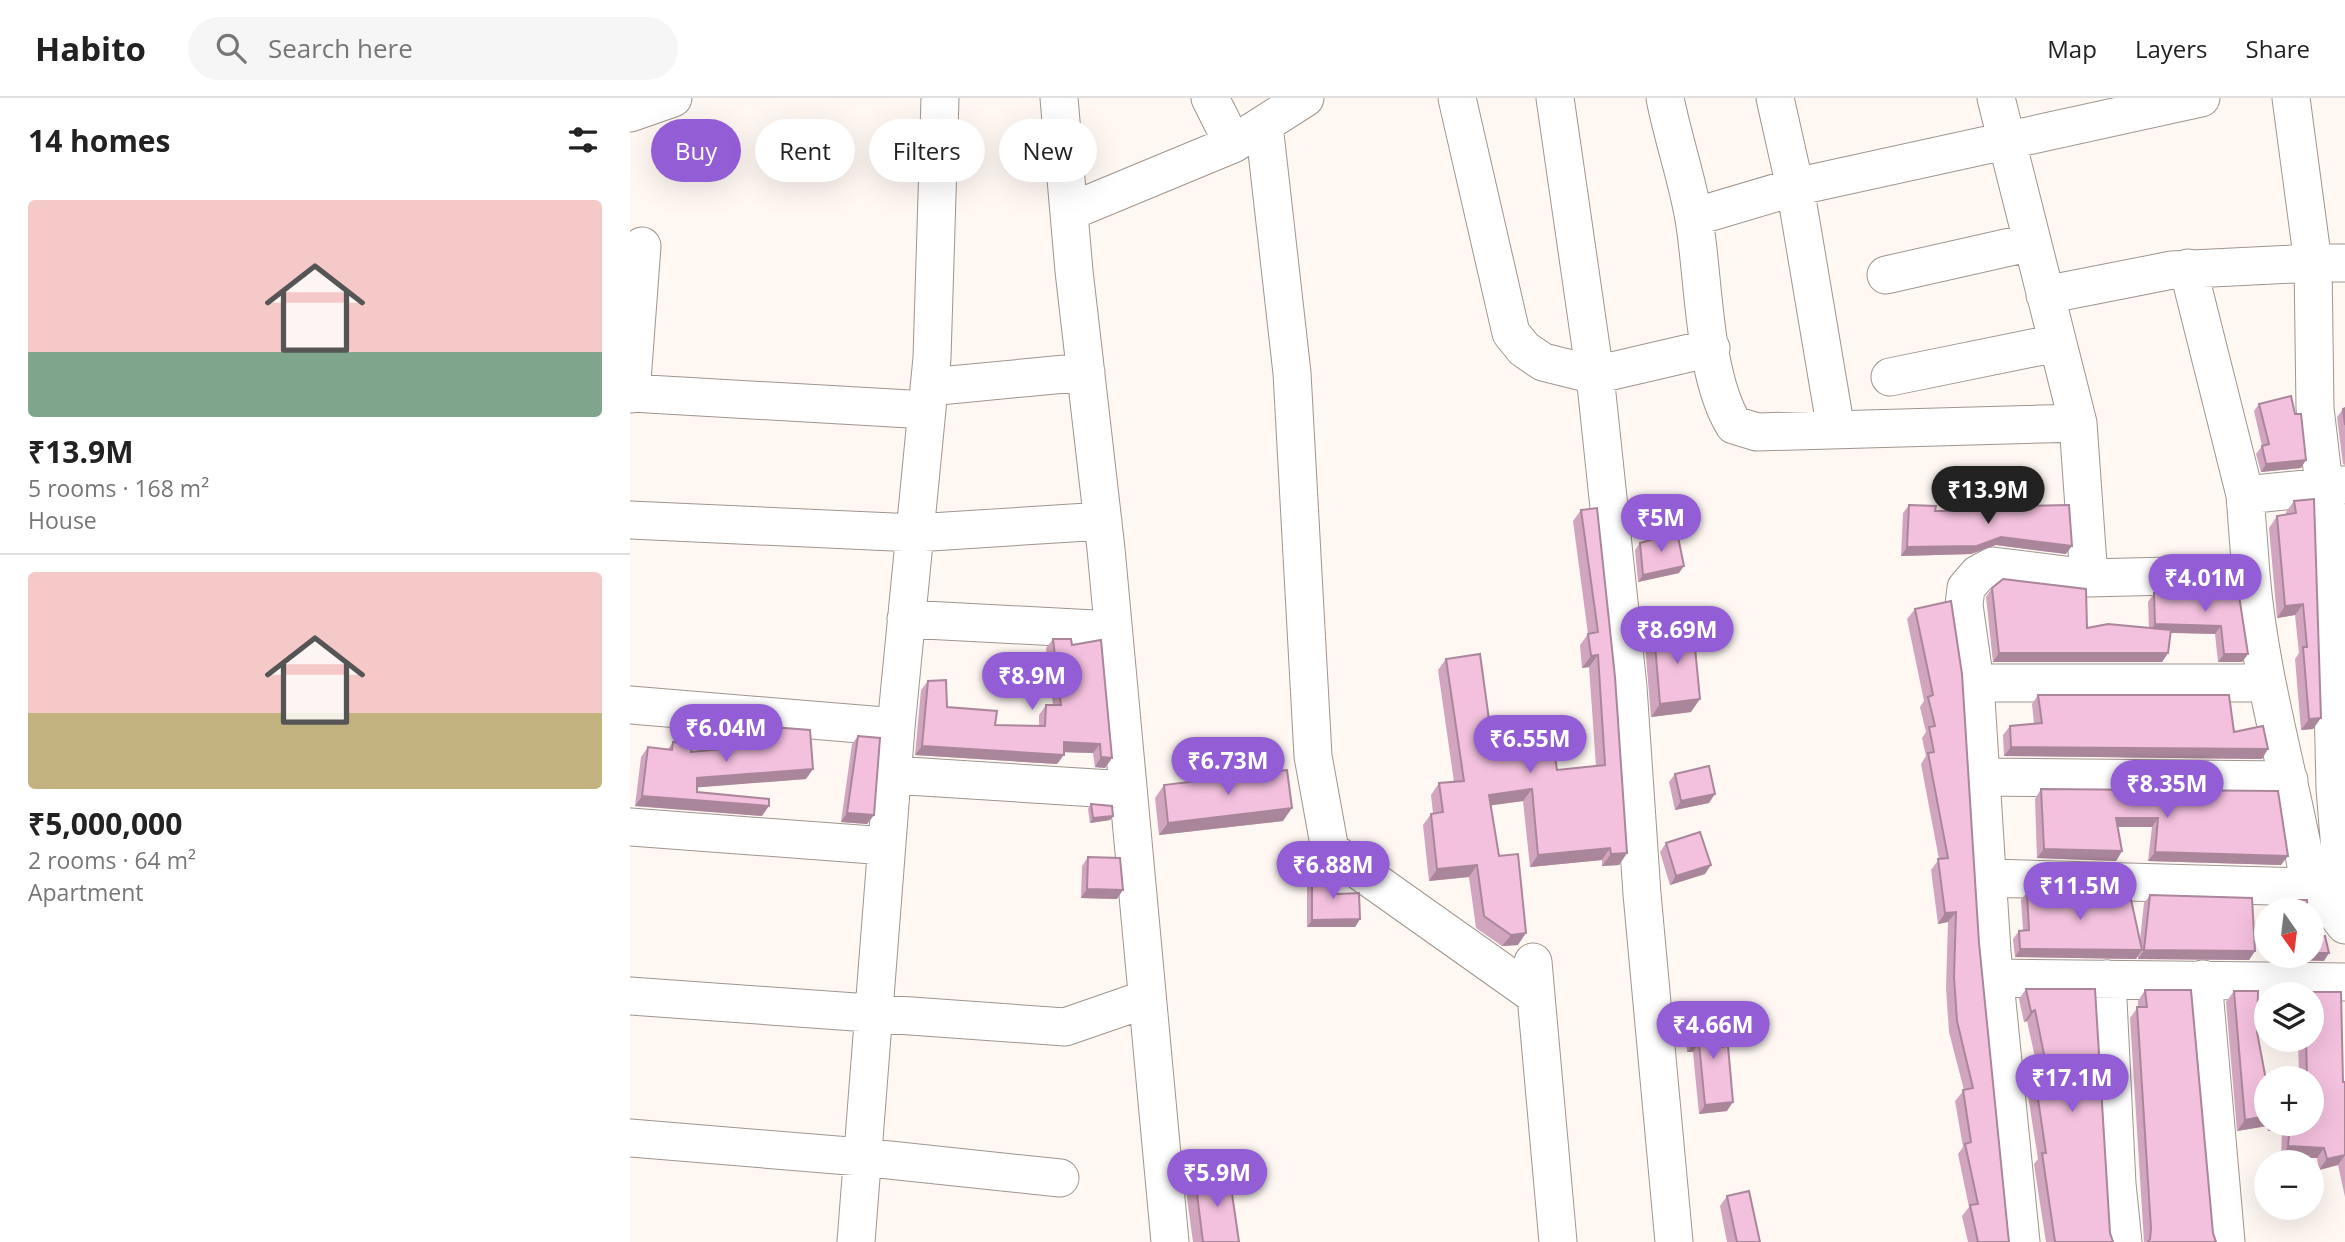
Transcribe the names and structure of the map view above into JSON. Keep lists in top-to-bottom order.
{
  "north": "bottom",
  "page": {
    "header": "Habito",
    "search": "Search here",
    "nav": ["Map", "Layers", "Share"],
    "heading": "14 homes",
    "chip": [
      "Buy",
      "Rent",
      "Filters",
      "New"
    ],
    "list": [
      {
        "name": "₹13.9M",
        "note": "5 rooms · 168 m² · House"
      },
      {
        "name": "₹5,000,000",
        "note": "2 rooms · 64 m² · Apartment"
      }
    ],
    "price": [
      "₹13.9M",
      "₹5M",
      "₹4.01M",
      "₹8.69M",
      "₹8.9M",
      "₹6.04M",
      "₹6.55M",
      "₹6.73M",
      "₹8.35M",
      "₹6.88M",
      "₹11.5M",
      "₹4.66M",
      "₹17.1M",
      "₹5.9M"
    ],
    "map_buttons": ["+", "−"]
  }
}
